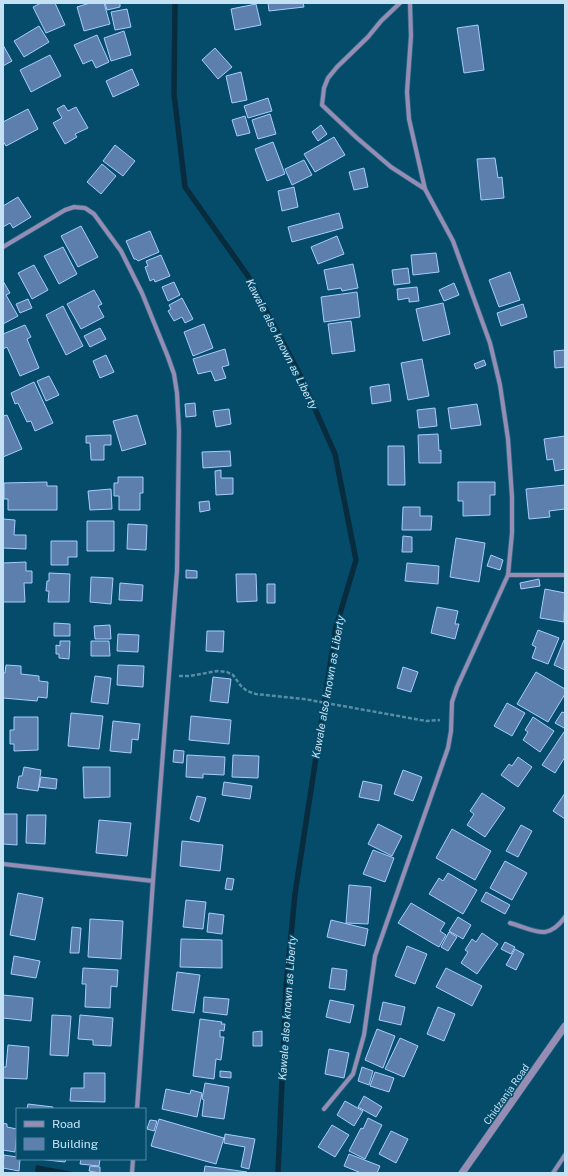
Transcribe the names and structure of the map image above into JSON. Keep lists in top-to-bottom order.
{
  "streets": {
    "street": ["Chidzanja Road"]
  },
  "water": ["Kawale also known as Liberty"],
  "legend": ["Road", "Building"]
}
